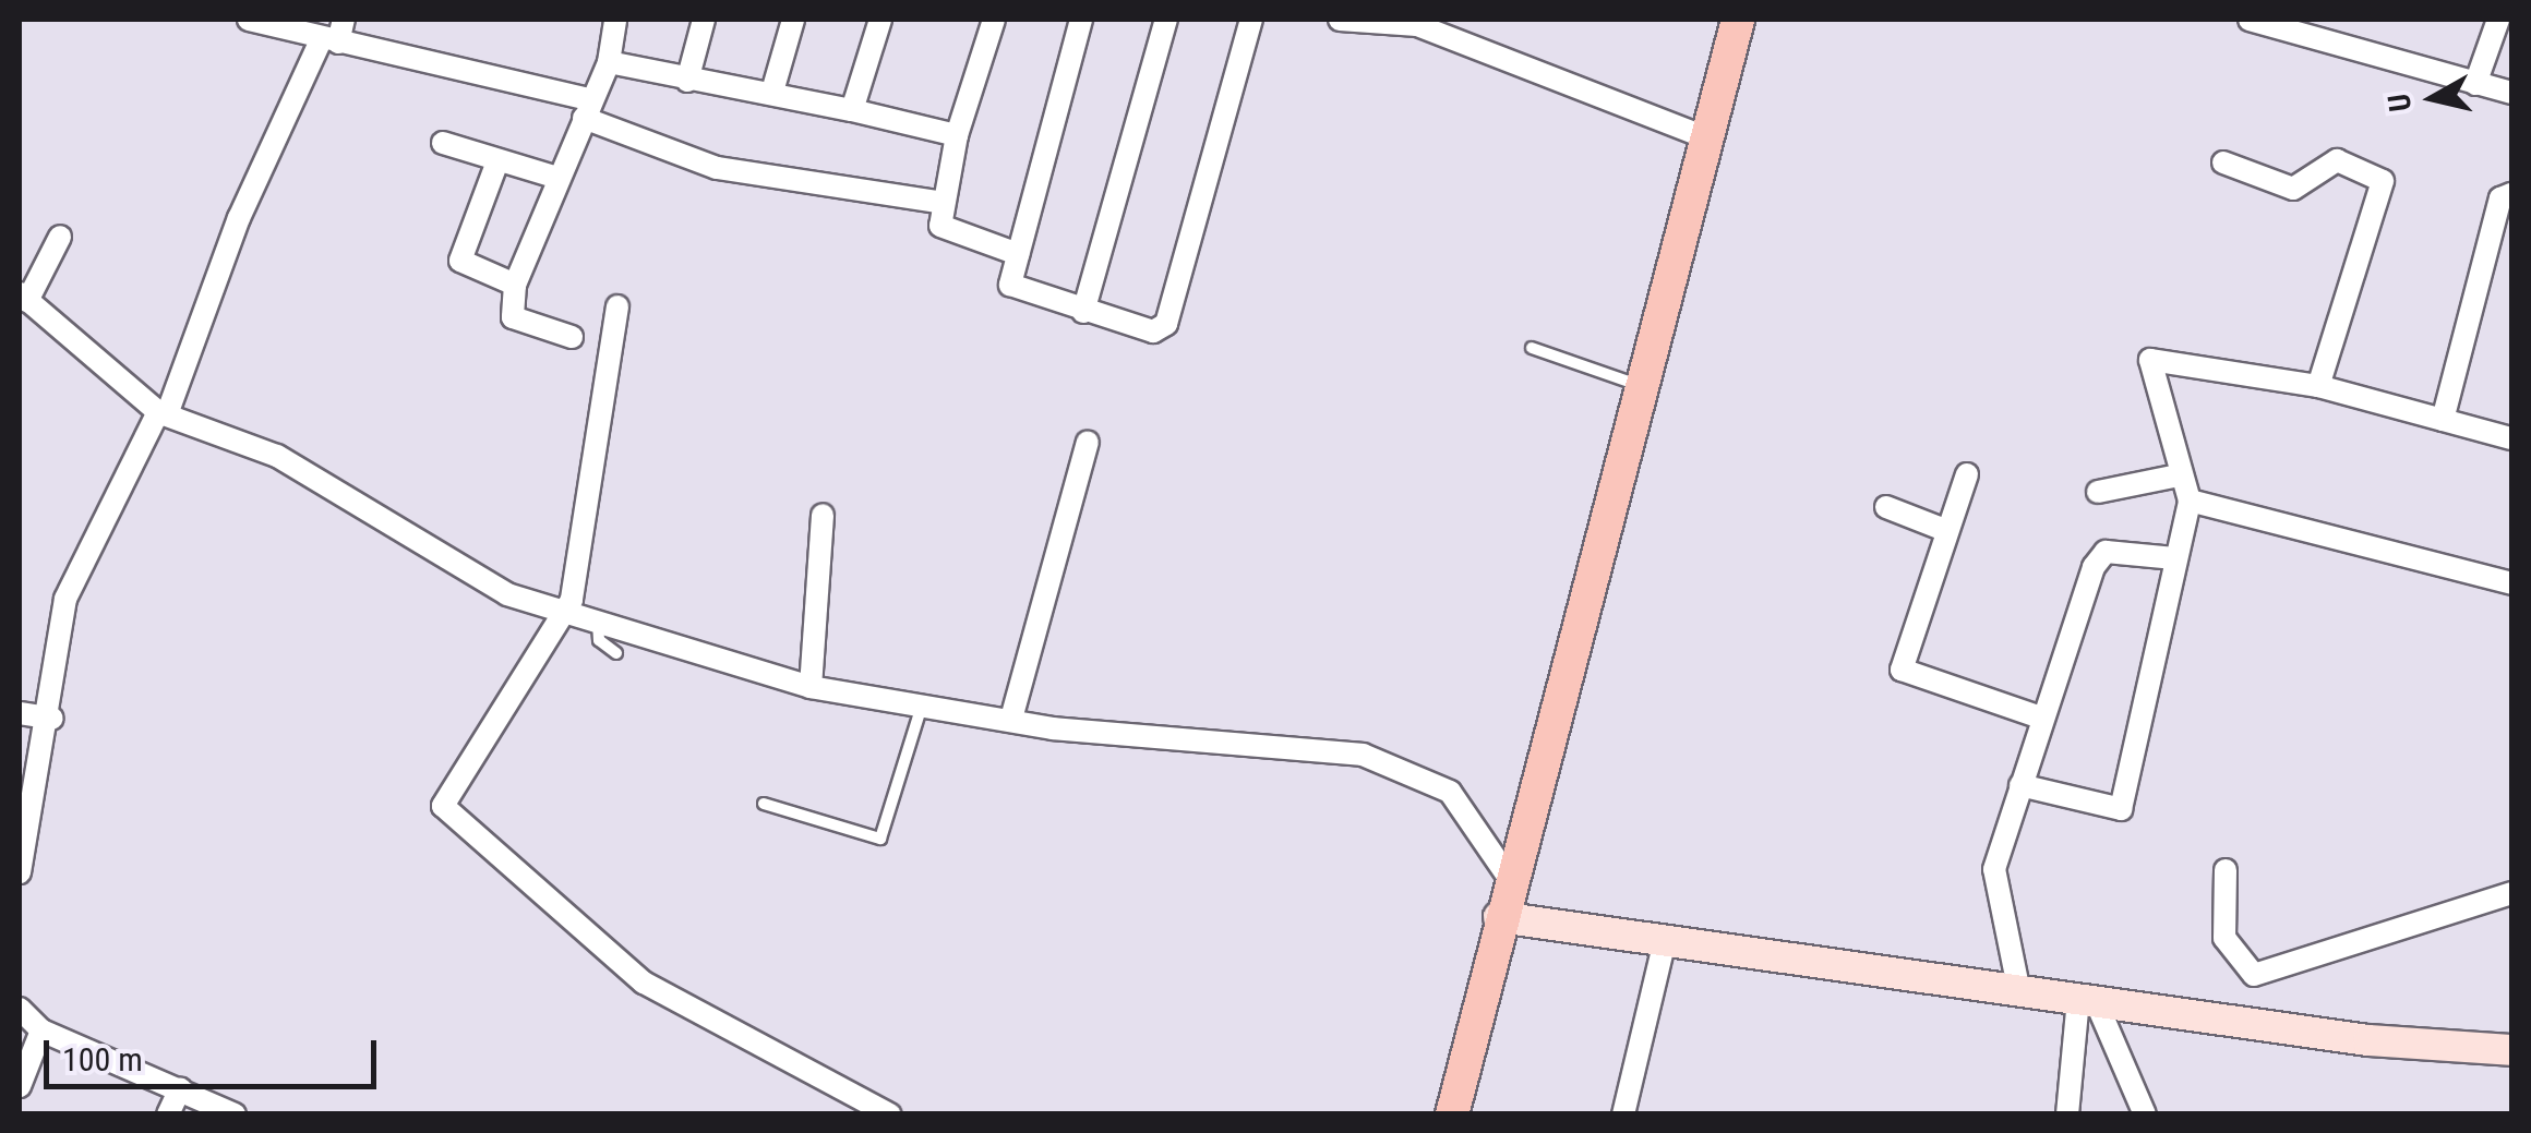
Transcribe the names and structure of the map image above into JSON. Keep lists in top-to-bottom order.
{
  "scale_bar": "100 m",
  "north": "left"
}
